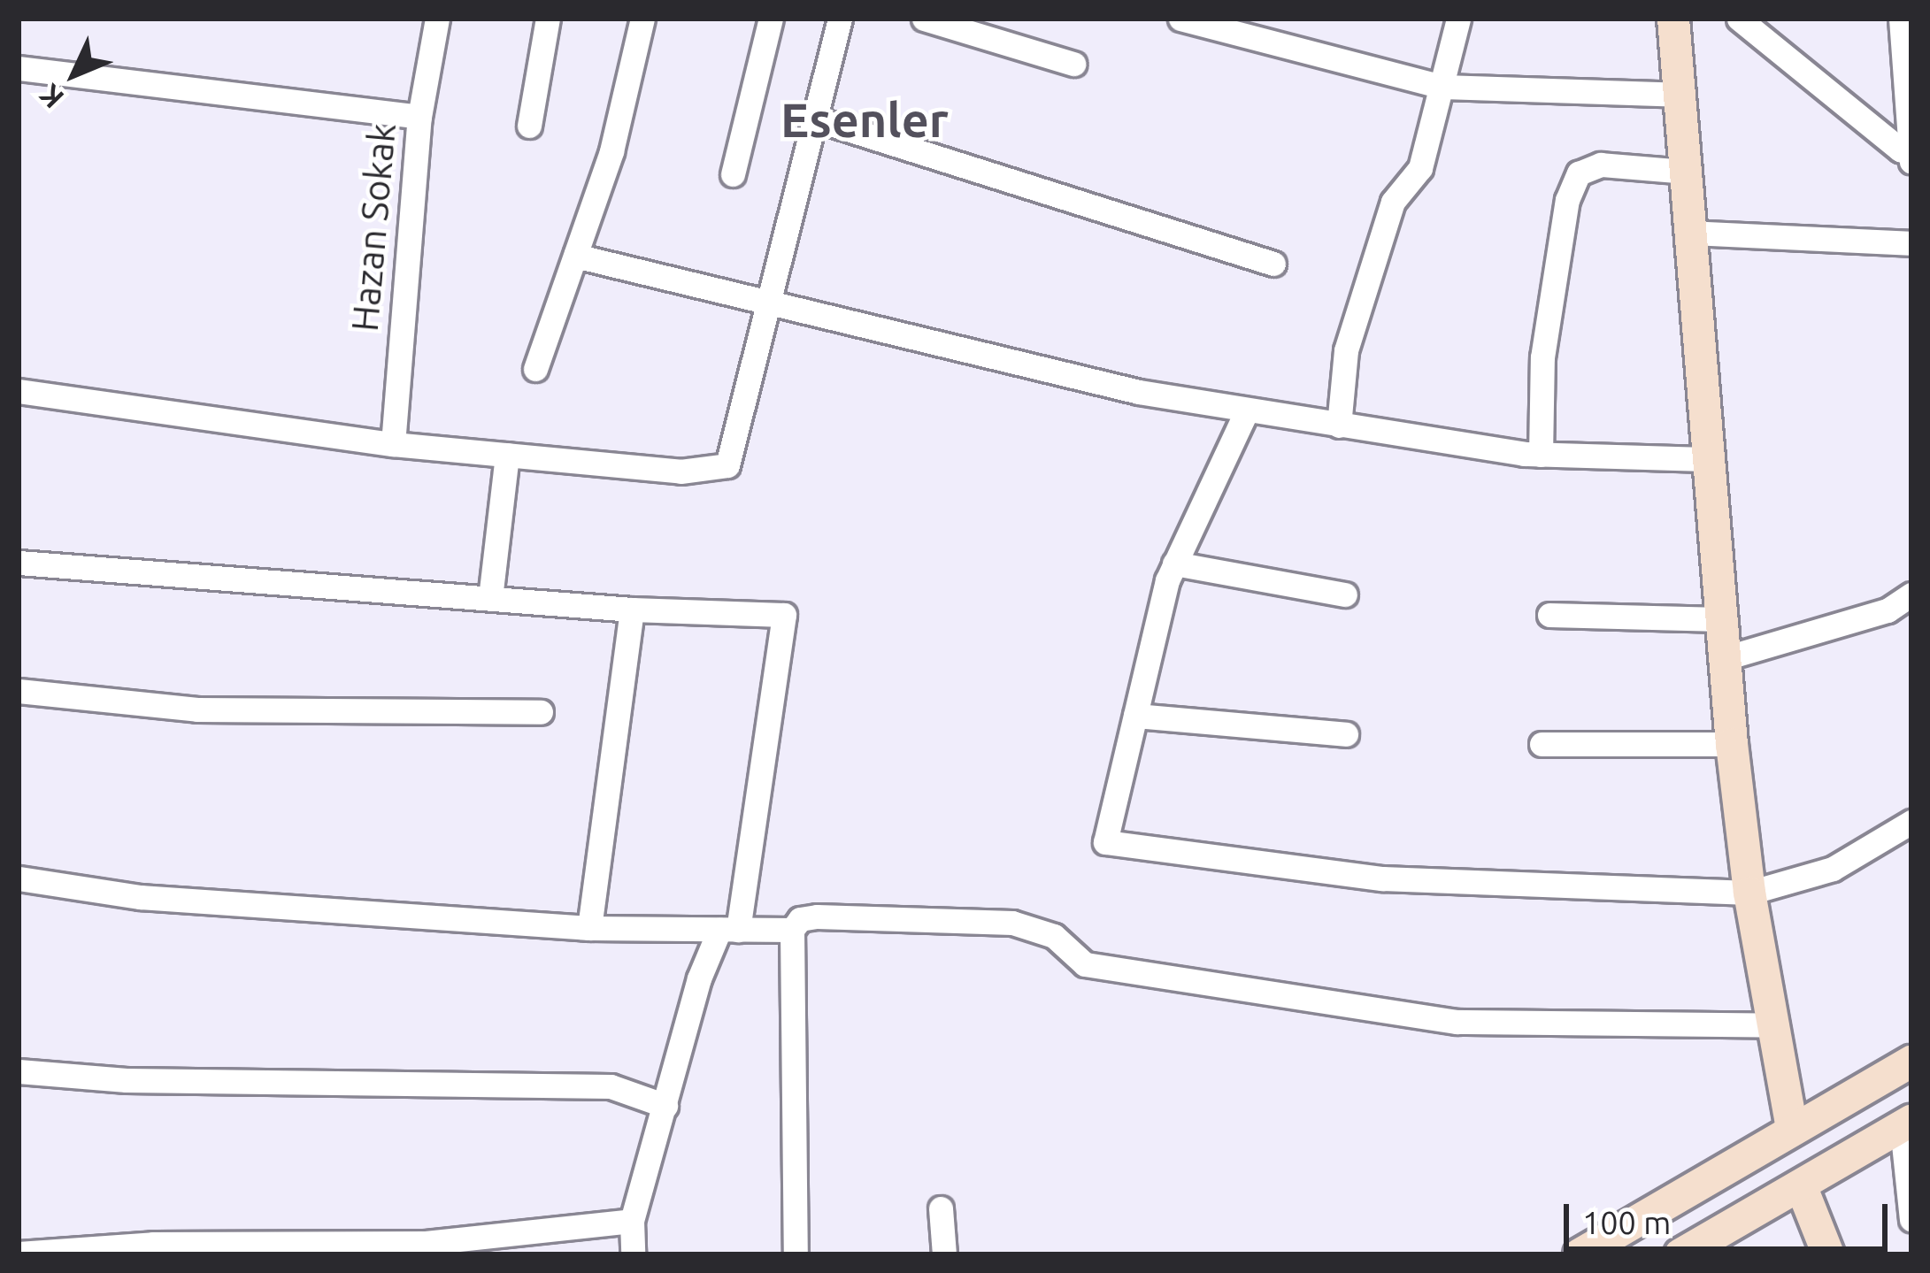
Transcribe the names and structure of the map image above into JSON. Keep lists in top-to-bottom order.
{
  "streets": {
    "street": ["Hazan Sokak"]
  },
  "districts": ["Esenler"],
  "scale_bar": "100 m",
  "north": "bottom left"
}
